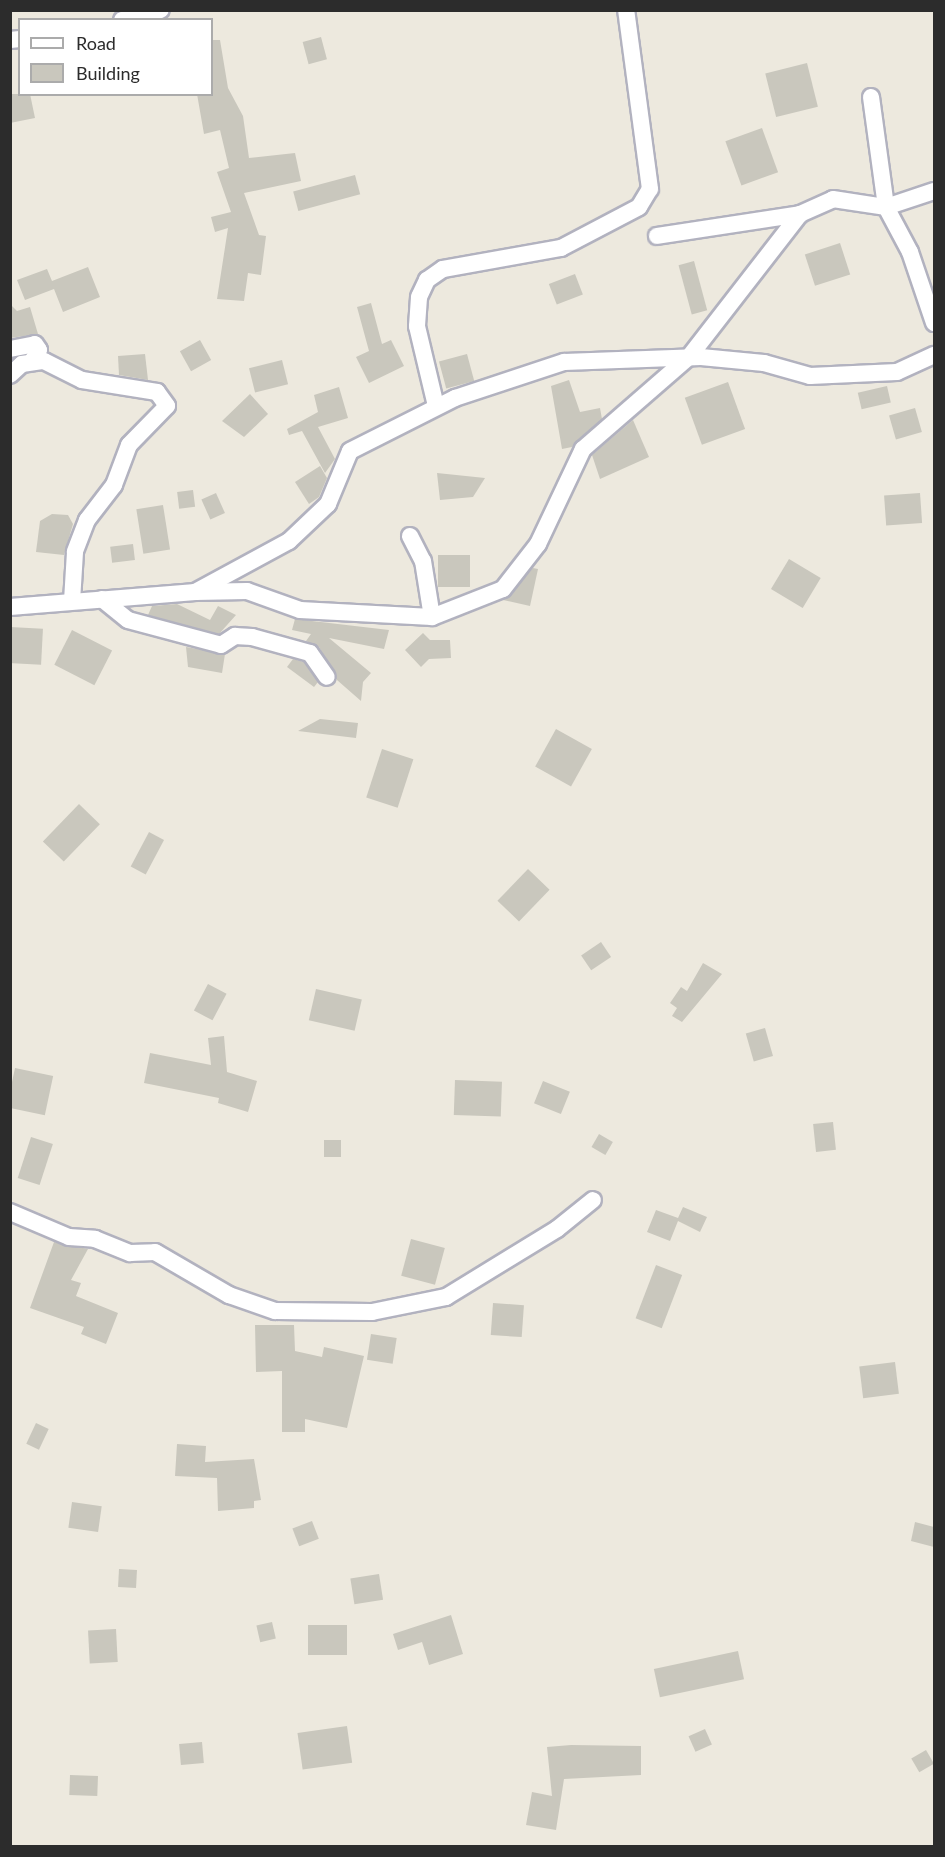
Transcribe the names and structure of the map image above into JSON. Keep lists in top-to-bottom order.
{
  "legend": ["Road", "Building"]
}
